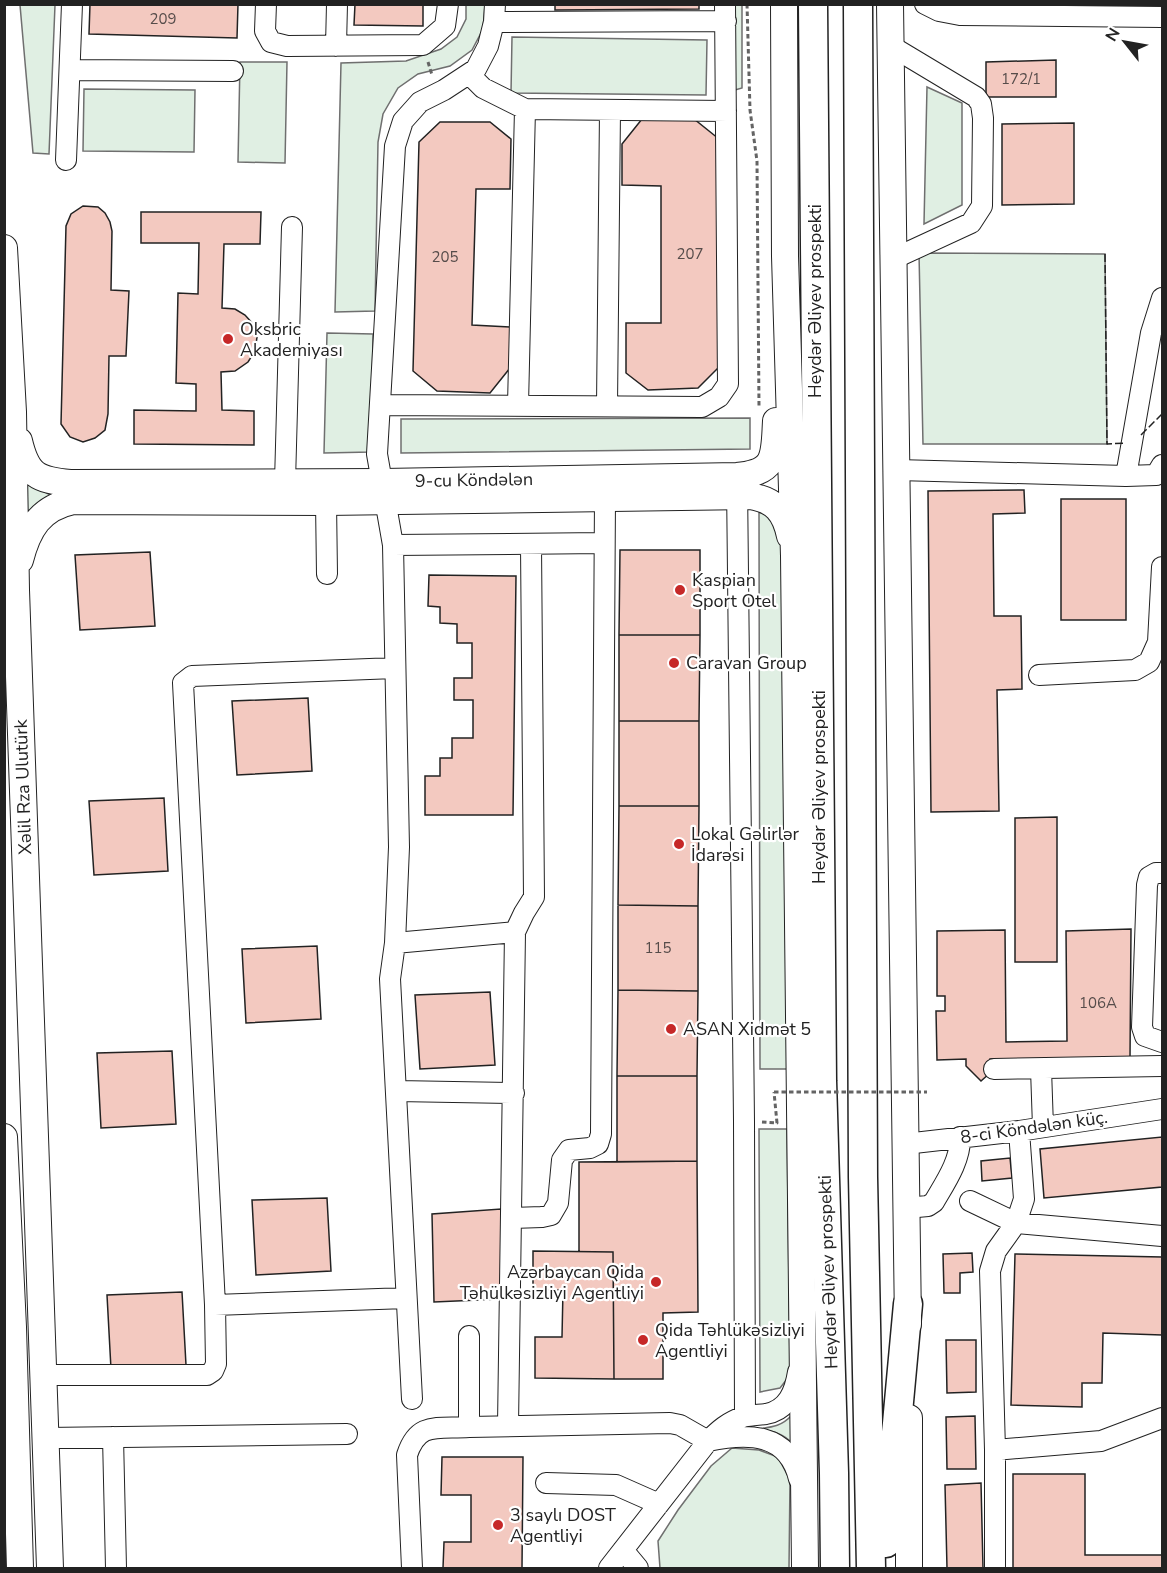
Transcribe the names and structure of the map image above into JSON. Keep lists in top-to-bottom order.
{
  "streets": {
    "highway": ["Heydər Əliyev prospekti"],
    "main road": ["9-cu Köndələn", "Xəlil Rza Ulutürk"],
    "street": ["8-ci Köndələn küç."]
  },
  "crossings": [
    ["9-cu Köndələn", "Xəlil Rza Ulutürk"]
  ],
  "places": [
    "Oksbric Akademiyası",
    "Kaspian Sport Otel",
    "Caravan Group",
    "Lokal Gəlirlər İdarəsi",
    "ASAN Xidmət 5",
    "Azərbaycan Qida Təhülkəsizliyi Agentliyi",
    "Qida Təhlükəsizliyi Agentliyi",
    "3 saylı DOST Agentliyi"
  ],
  "house_numbers": [
    "209",
    "172/1",
    "207",
    "205",
    "115",
    "106A"
  ],
  "north": "top left"
}
